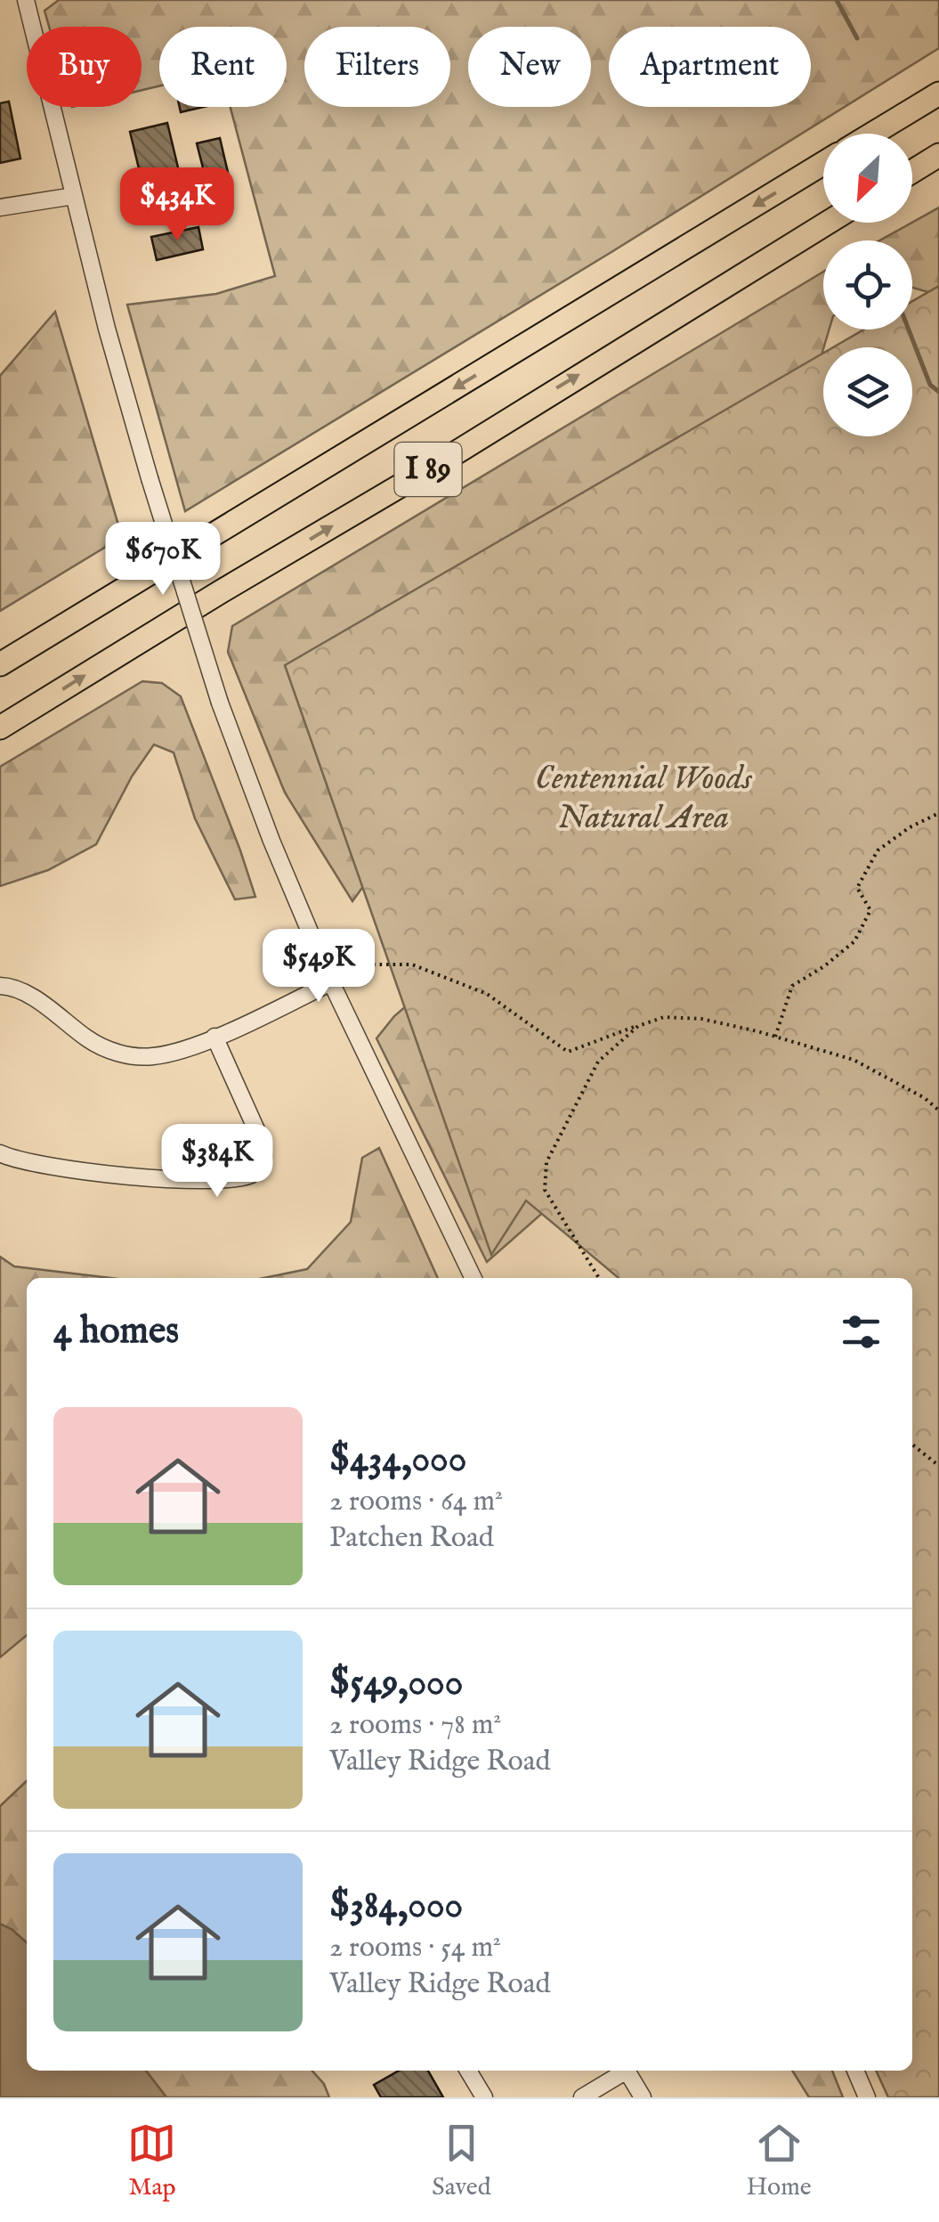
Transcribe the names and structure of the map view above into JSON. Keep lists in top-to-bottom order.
{
  "streets": {
    "highway": ["I 89"]
  },
  "parks": ["Centennial Woods Natural Area"],
  "north": "bottom left",
  "page": {
    "chip": [
      "Buy",
      "Rent",
      "Filters",
      "New",
      "Apartment"
    ],
    "price": [
      "$434K",
      "$670K",
      "$549K",
      "$384K"
    ],
    "heading": "4 homes",
    "list": [
      {
        "name": "$434,000",
        "note": "2 rooms · 64 m² · Patchen Road"
      },
      {
        "name": "$549,000",
        "note": "2 rooms · 78 m² · Valley Ridge Road"
      },
      {
        "name": "$384,000",
        "note": "2 rooms · 54 m² · Valley Ridge Road"
      }
    ],
    "tabs": ["Map", "Saved", "Home"]
  }
}
